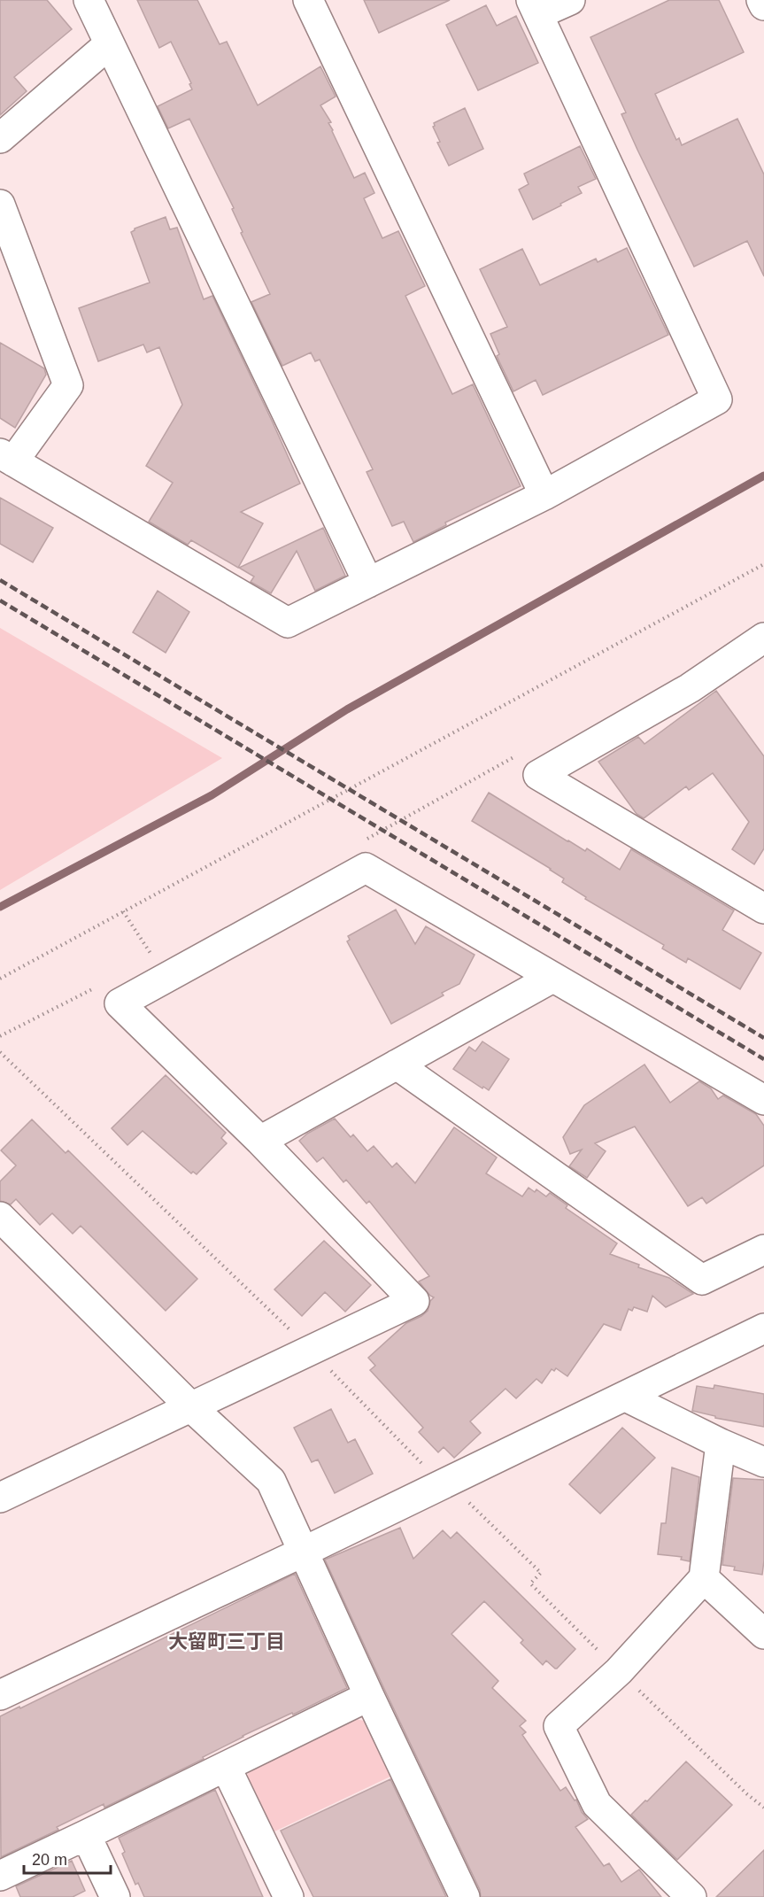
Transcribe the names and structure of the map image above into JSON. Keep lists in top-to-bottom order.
{
  "districts": ["大留町三丁目"],
  "scale_bar": "20 m"
}
